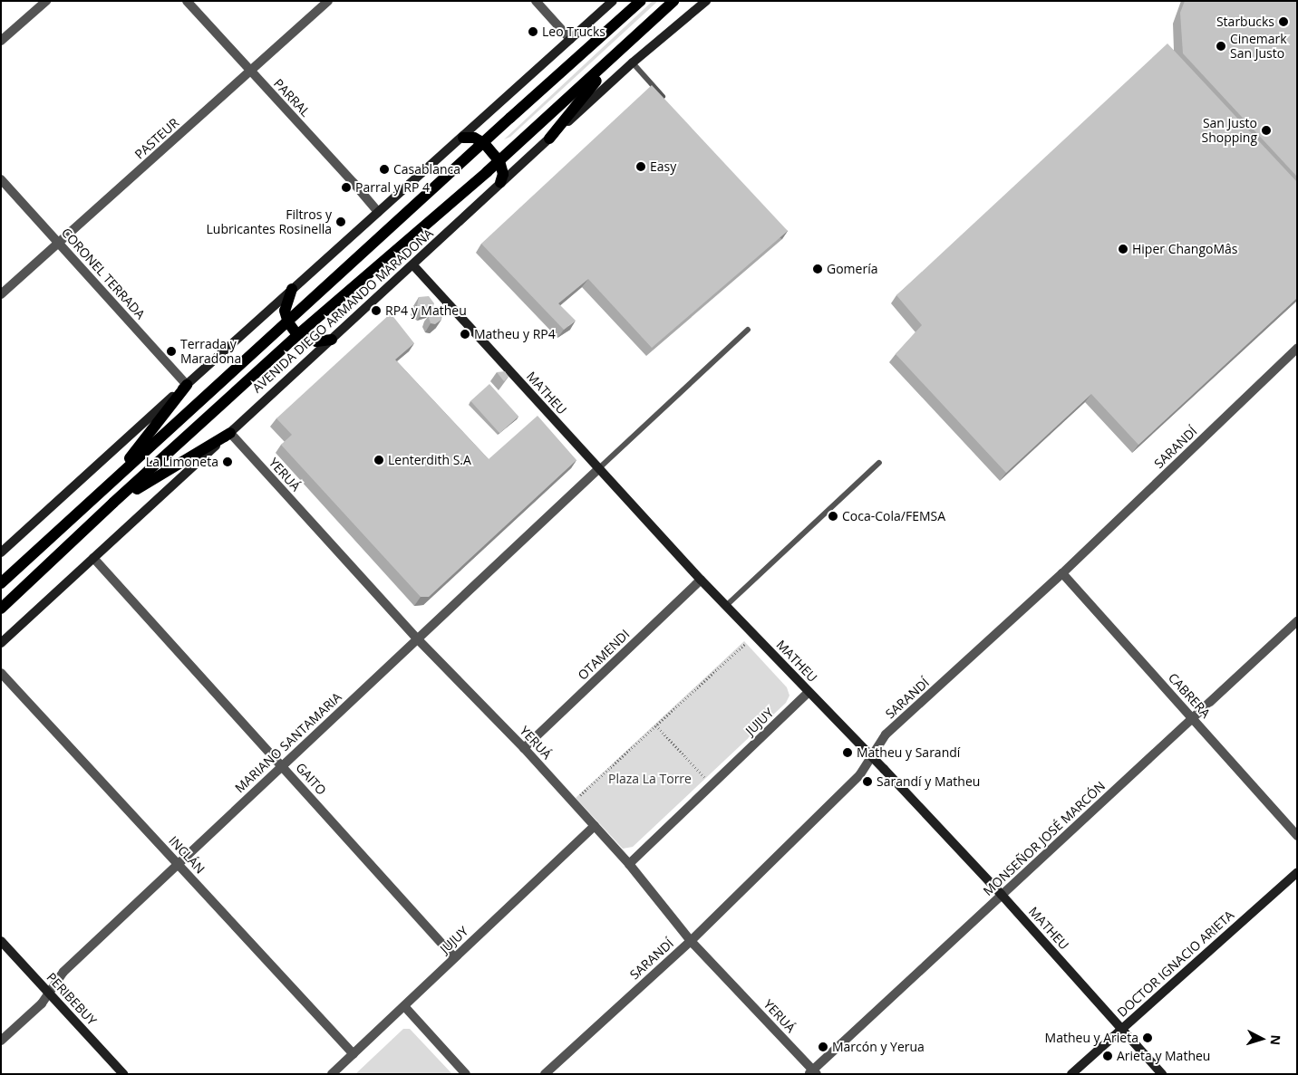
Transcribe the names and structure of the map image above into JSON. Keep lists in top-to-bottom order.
{
  "streets": {
    "main road": ["AVENIDA DIEGO ARMANDO MARADONA"],
    "street": [
      "PARRAL",
      "PASTEUR",
      "CORONEL TERRADA",
      "MATHEU",
      "SARANDÍ",
      "YERUÁ",
      "OTAMENDI",
      "CABRERA",
      "JUJUY",
      "MARIANO SANTAMARIA",
      "GAITO",
      "MONSEÑOR JOSÉ MARCÓN",
      "INCLÁN",
      "DOCTOR IGNACIO ARIETA",
      "PERIBEBUY"
    ]
  },
  "crossings": [
    ["PARRAL", "PASTEUR"],
    ["PASTEUR", "CORONEL TERRADA"],
    ["AVENIDA DIEGO ARMANDO MARADONA", "MATHEU"],
    ["AVENIDA DIEGO ARMANDO MARADONA", "YERUÁ"],
    ["AVENIDA DIEGO ARMANDO MARADONA", "GAITO"],
    ["MATHEU", "SARANDÍ"],
    ["MATHEU", "OTAMENDI"],
    ["MATHEU", "JUJUY"],
    ["MATHEU", "MARIANO SANTAMARIA"],
    ["MATHEU", "MONSEÑOR JOSÉ MARCÓN"],
    ["MATHEU", "DOCTOR IGNACIO ARIETA"],
    ["SARANDÍ", "YERUÁ"],
    ["SARANDÍ", "CABRERA"],
    ["YERUÁ", "OTAMENDI"],
    ["YERUÁ", "JUJUY"],
    ["YERUÁ", "MARIANO SANTAMARIA"],
    ["YERUÁ", "MONSEÑOR JOSÉ MARCÓN"],
    ["CABRERA", "MONSEÑOR JOSÉ MARCÓN"],
    ["JUJUY", "GAITO"],
    ["JUJUY", "INCLÁN"],
    ["MARIANO SANTAMARIA", "GAITO"],
    ["MARIANO SANTAMARIA", "INCLÁN"],
    ["MARIANO SANTAMARIA", "PERIBEBUY"]
  ],
  "parks": ["Plaza La Torre"],
  "places": [
    "Starbucks",
    "Leo Trucks",
    "Cinemark San Justo",
    "San Justo Shopping",
    "Easy",
    "Casablanca",
    "Parral y RP 4",
    "Filtros y Lubricantes Rosinella",
    "Hiper ChangoMâs",
    "Gomería",
    "RP4 y Matheu",
    "Matheu y RP4",
    "Terrada y Maradona",
    "Lenterdith S.A",
    "La Limoneta",
    "Coca-Cola/FEMSA",
    "Matheu y Sarandí",
    "Sarandí y Matheu",
    "Matheu y Arieta",
    "Marcón y Yerua",
    "Arieta y Matheu"
  ],
  "north": "right"
}
